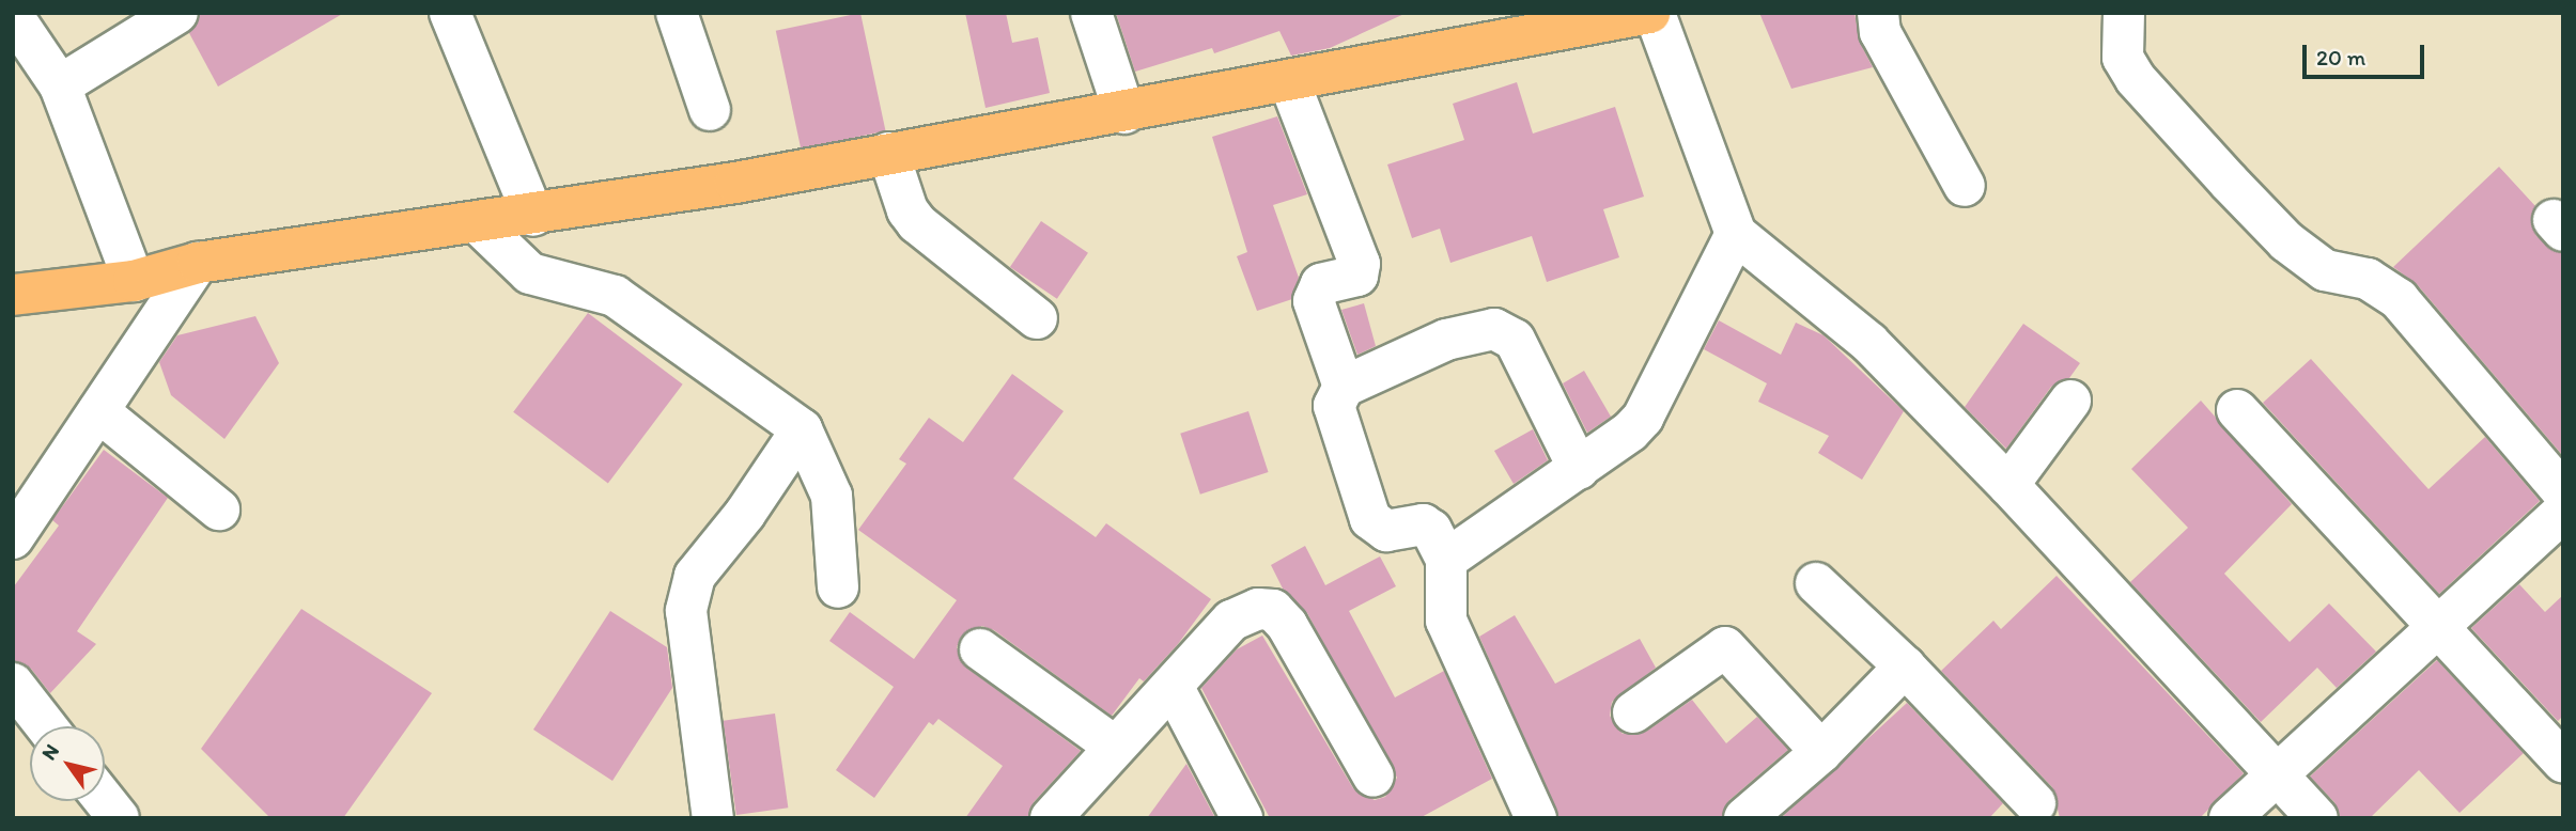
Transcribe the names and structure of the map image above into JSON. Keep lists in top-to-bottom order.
{
  "scale_bar": "20 m",
  "north": "top left"
}
